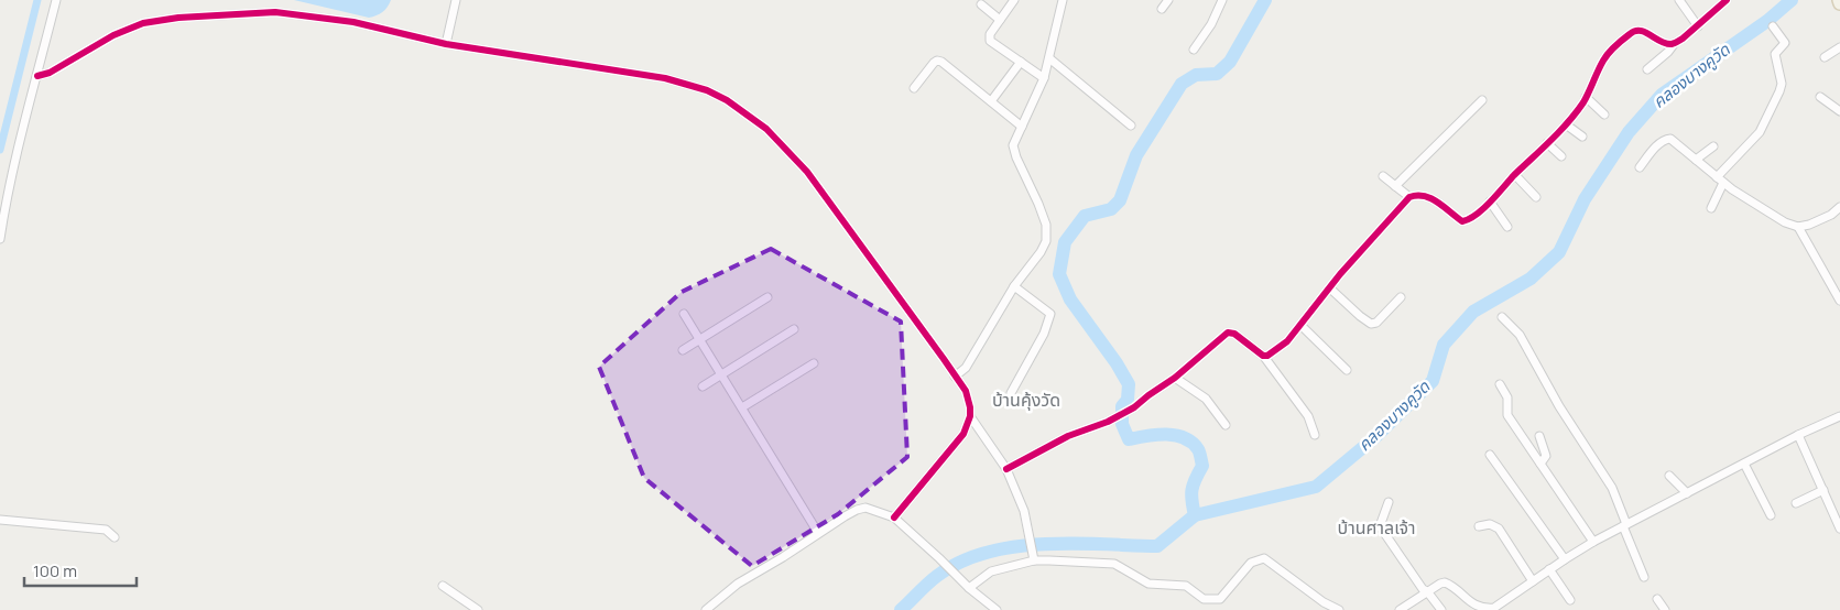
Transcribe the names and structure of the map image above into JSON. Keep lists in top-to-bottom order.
{
  "districts": ["บ้านคุ้งวัด", "บ้านศาลเจ้า"],
  "water": ["คลองบางคูวัด"],
  "scale_bar": "100 m"
}
